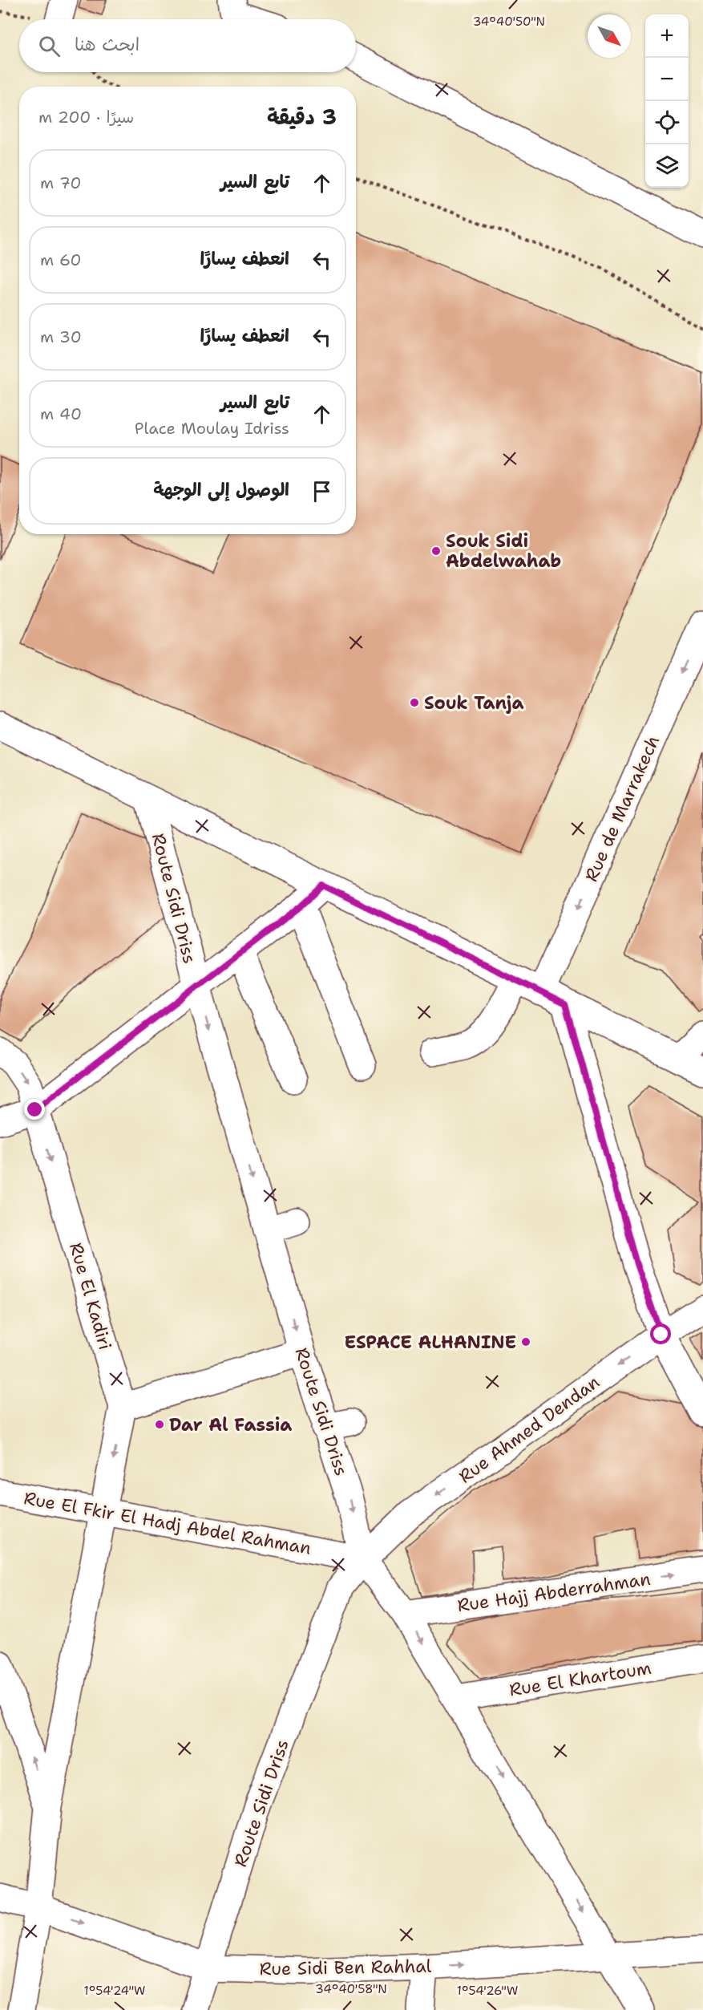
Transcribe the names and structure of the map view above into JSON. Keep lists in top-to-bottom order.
{
  "streets": {
    "street": [
      "Rue de Marrakech",
      "Route Sidi Driss",
      "Rue El Kadiri",
      "Rue Ahmed Dendan",
      "Rue El Fkir El Hadj Abdel Rahman",
      "Rue Hajj Abderrahman",
      "Rue El Khartoum",
      "Rue Sidi Ben Rahhal"
    ]
  },
  "crossings": [
    ["Route Sidi Driss", "Rue Ahmed Dendan"],
    ["Route Sidi Driss", "Rue El Fkir El Hadj Abdel Rahman"],
    ["Route Sidi Driss", "Rue Sidi Ben Rahhal"],
    ["Rue El Kadiri", "Rue El Fkir El Hadj Abdel Rahman"],
    ["Rue El Kadiri", "Rue Sidi Ben Rahhal"],
    ["Rue Ahmed Dendan", "Rue El Fkir El Hadj Abdel Rahman"]
  ],
  "one_way": [
    "Rue de Marrakech",
    "Rue El Kadiri",
    "Rue Ahmed Dendan",
    "Rue Hajj Abderrahman",
    "Rue Sidi Ben Rahhal"
  ],
  "places": [
    "Souk Sidi Abdelwahab",
    "Souk Tanja",
    "ESPACE ALHANINE",
    "Dar Al Fassia"
  ],
  "north": "bottom right",
  "page": {
    "map_buttons": ["+", "−"],
    "search": "ابحث هنا",
    "heading": ["3 دقيقة", "سيرًا · 200 m"],
    "list": [
      ["تابع السير", "70 m"],
      ["انعطف يسارًا", "60 m"],
      ["انعطف يسارًا", "30 m"],
      ["تابع السير", "Place Moulay Idriss", "40 m"],
      "الوصول إلى الوجهة"
    ]
  },
  "coordinates": [
    "34°40'50\"N",
    "34°40'58\"N",
    "1°54'24\"W",
    "1°54'26\"W"
  ]
}
